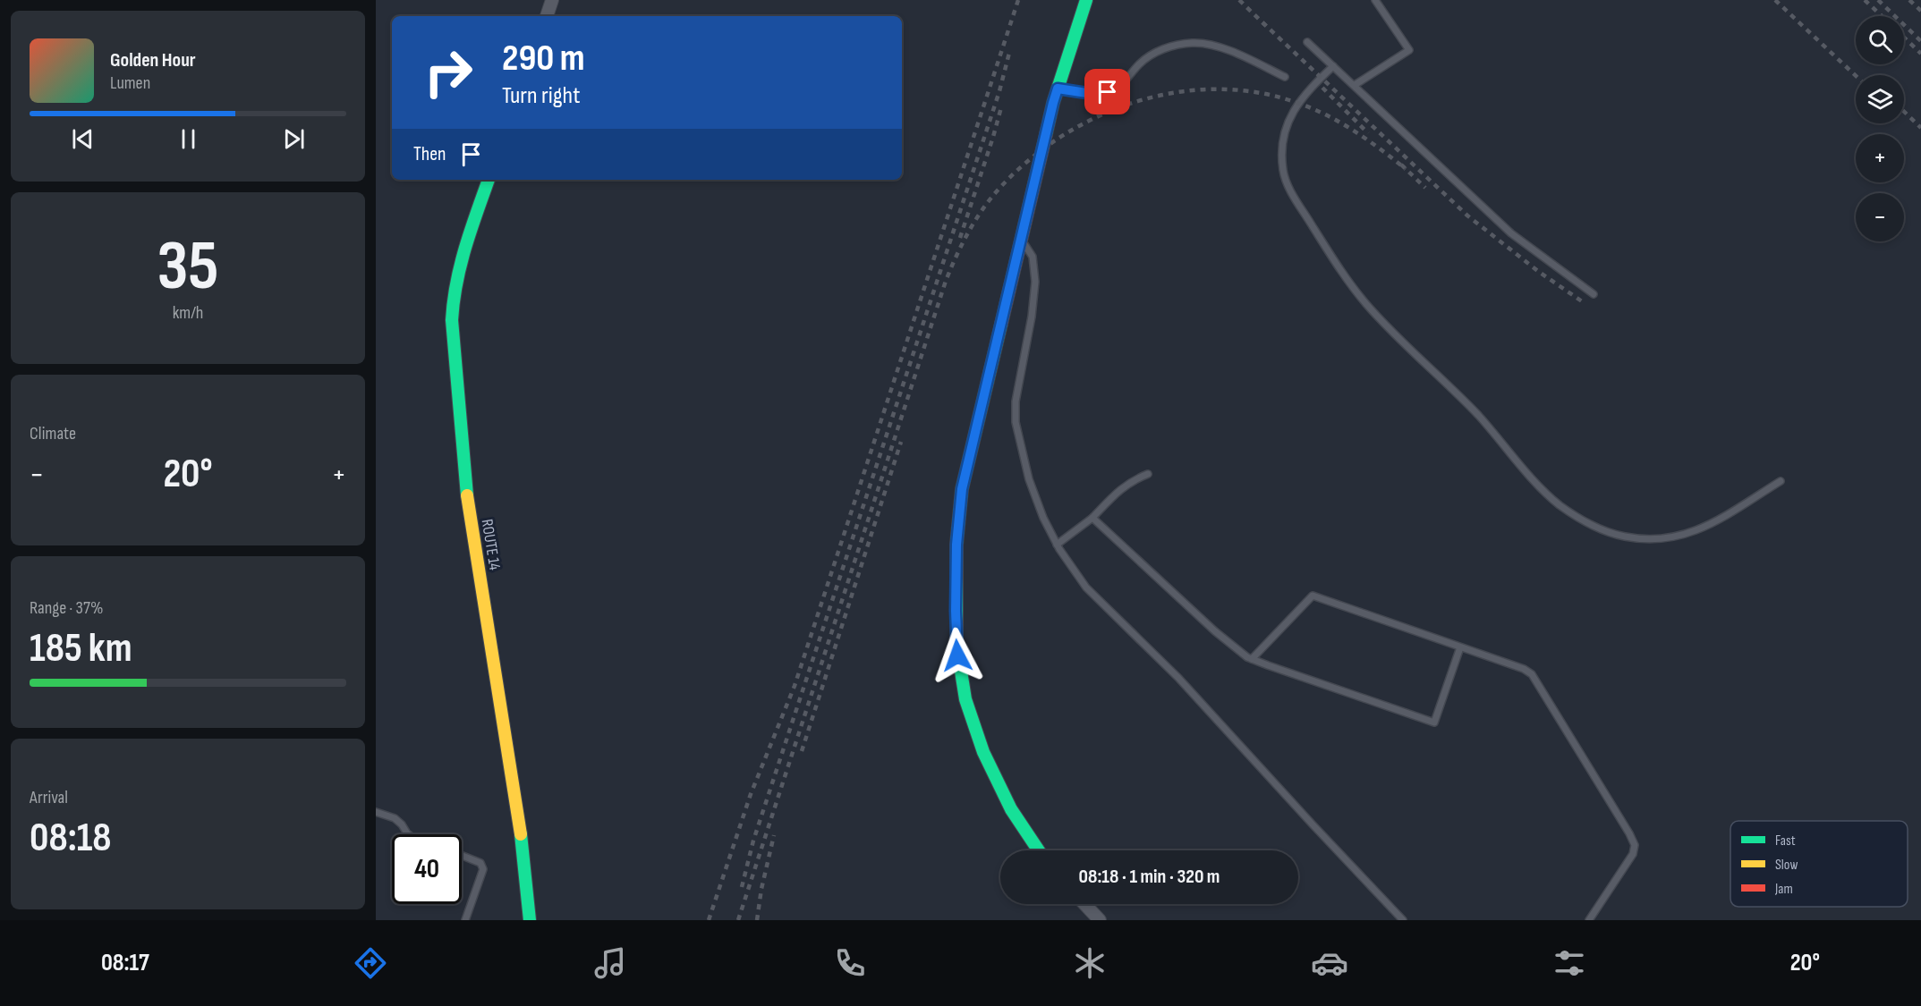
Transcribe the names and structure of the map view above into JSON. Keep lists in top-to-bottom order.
{
  "streets": {
    "street": ["ROUTE 14"]
  },
  "legend": ["Fast", "Slow", "Jam"],
  "page": {
    "map_buttons": ["+", "−"],
    "turn": ["290 m", "Turn right"],
    "song": ["Golden Hour", "Lumen"],
    "then": "Then",
    "tile": [
      ["35", "km/h"],
      "Climate",
      ["Range · 37%", "185 km"],
      ["Arrival", "08:18"]
    ],
    "heat": ["−", "20°", "+"],
    "limit": "40",
    "trip": "08:18 · 1 min · 320 m",
    "tabs": ["08:17", "20°"]
  }
}
